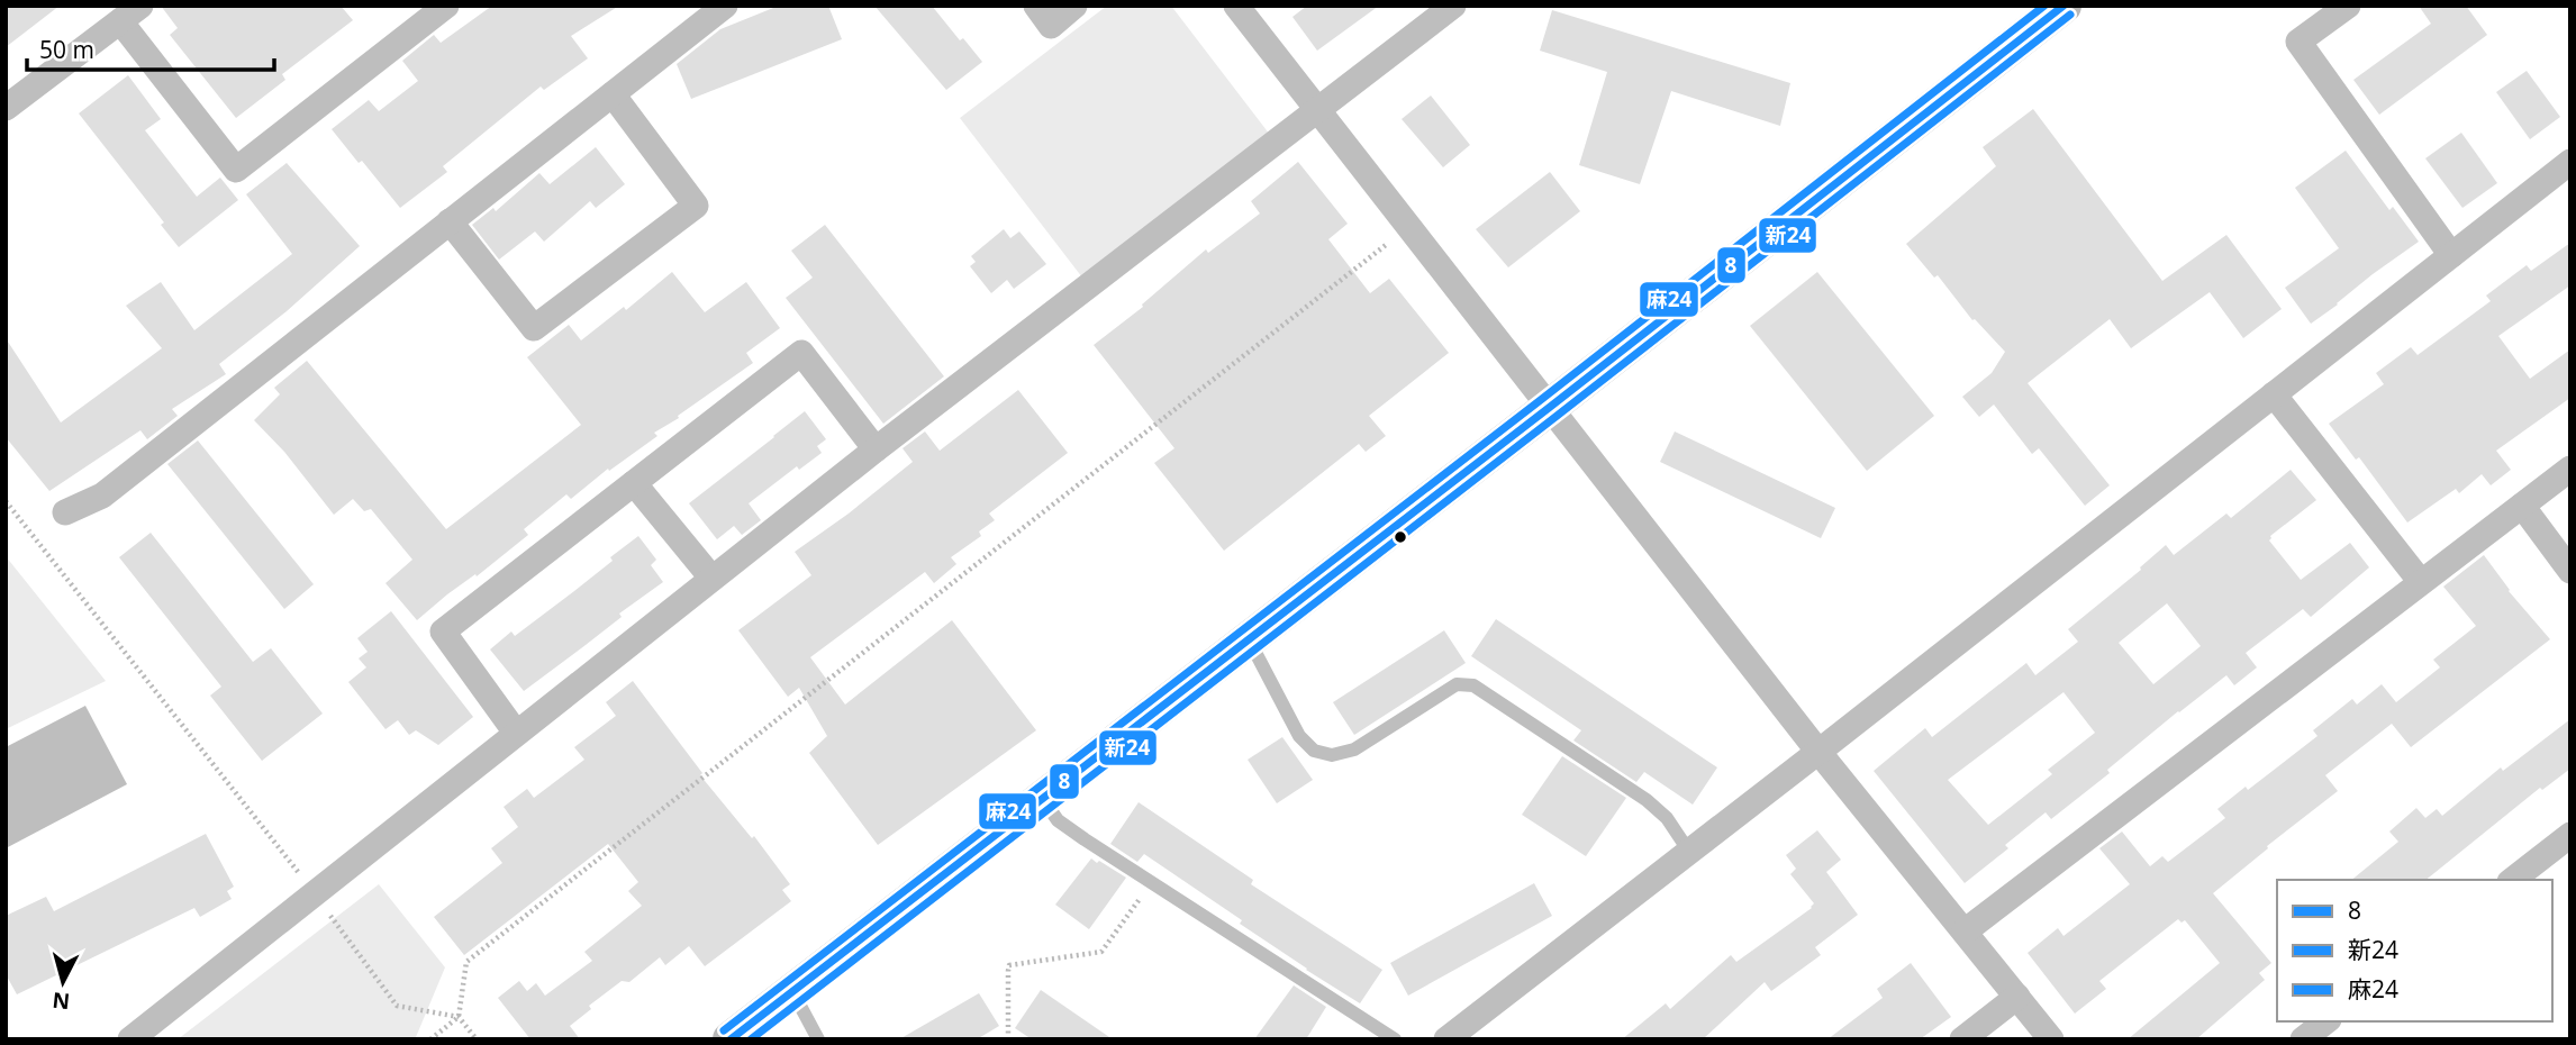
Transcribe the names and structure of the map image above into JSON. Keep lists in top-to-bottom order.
{
  "lines": ["transit line 8", "transit line 麻24", "transit line 新24"],
  "legend": ["8", "新24", "麻24"],
  "scale_bar": "50 m",
  "north": "bottom"
}
